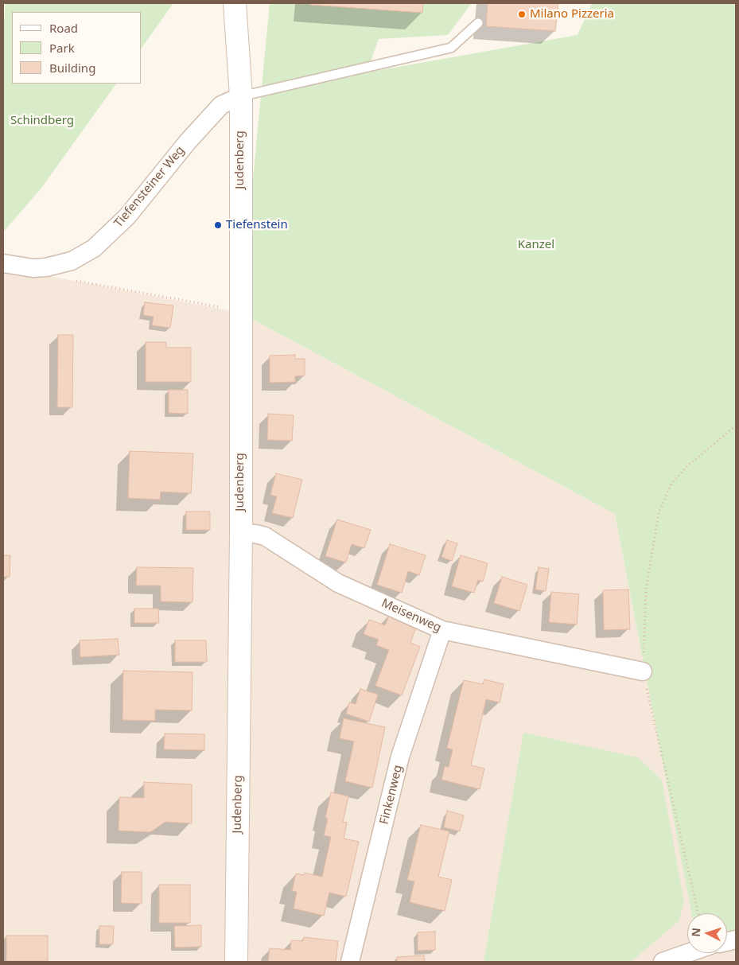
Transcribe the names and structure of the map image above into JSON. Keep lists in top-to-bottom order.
{
  "streets": {
    "street": [
      "Judenberg",
      "Tiefensteiner Weg",
      "Meisenweg",
      "Finkenweg"
    ]
  },
  "crossings": [
    ["Judenberg", "Tiefensteiner Weg"],
    ["Judenberg", "Meisenweg"],
    ["Meisenweg", "Finkenweg"]
  ],
  "parks": ["Schindberg", "Kanzel"],
  "places": ["Milano Pizzeria", "Tiefenstein"],
  "legend": ["Road", "Park", "Building"],
  "north": "left"
}
